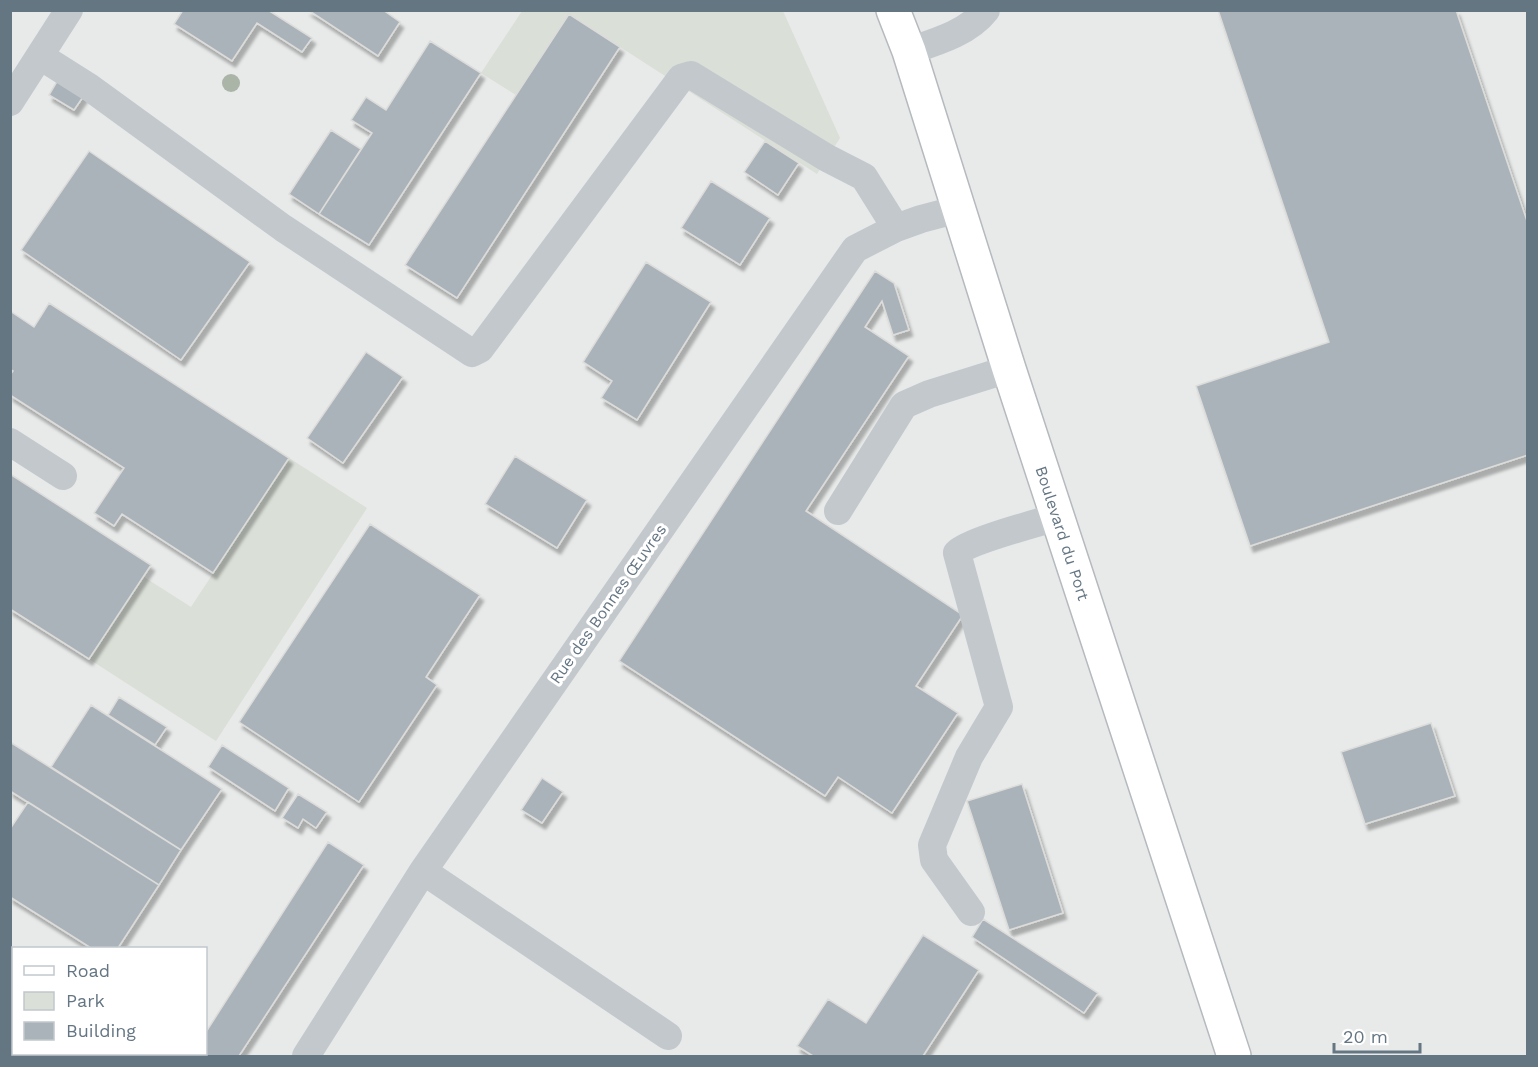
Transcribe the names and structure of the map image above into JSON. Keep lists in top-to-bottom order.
{
  "streets": {
    "main road": ["Boulevard du Port"],
    "street": ["Rue des Bonnes Œuvres"]
  },
  "crossings": [
    ["Boulevard du Port", "Rue des Bonnes Œuvres"]
  ],
  "legend": ["Road", "Park", "Building"],
  "scale_bar": "20 m"
}
